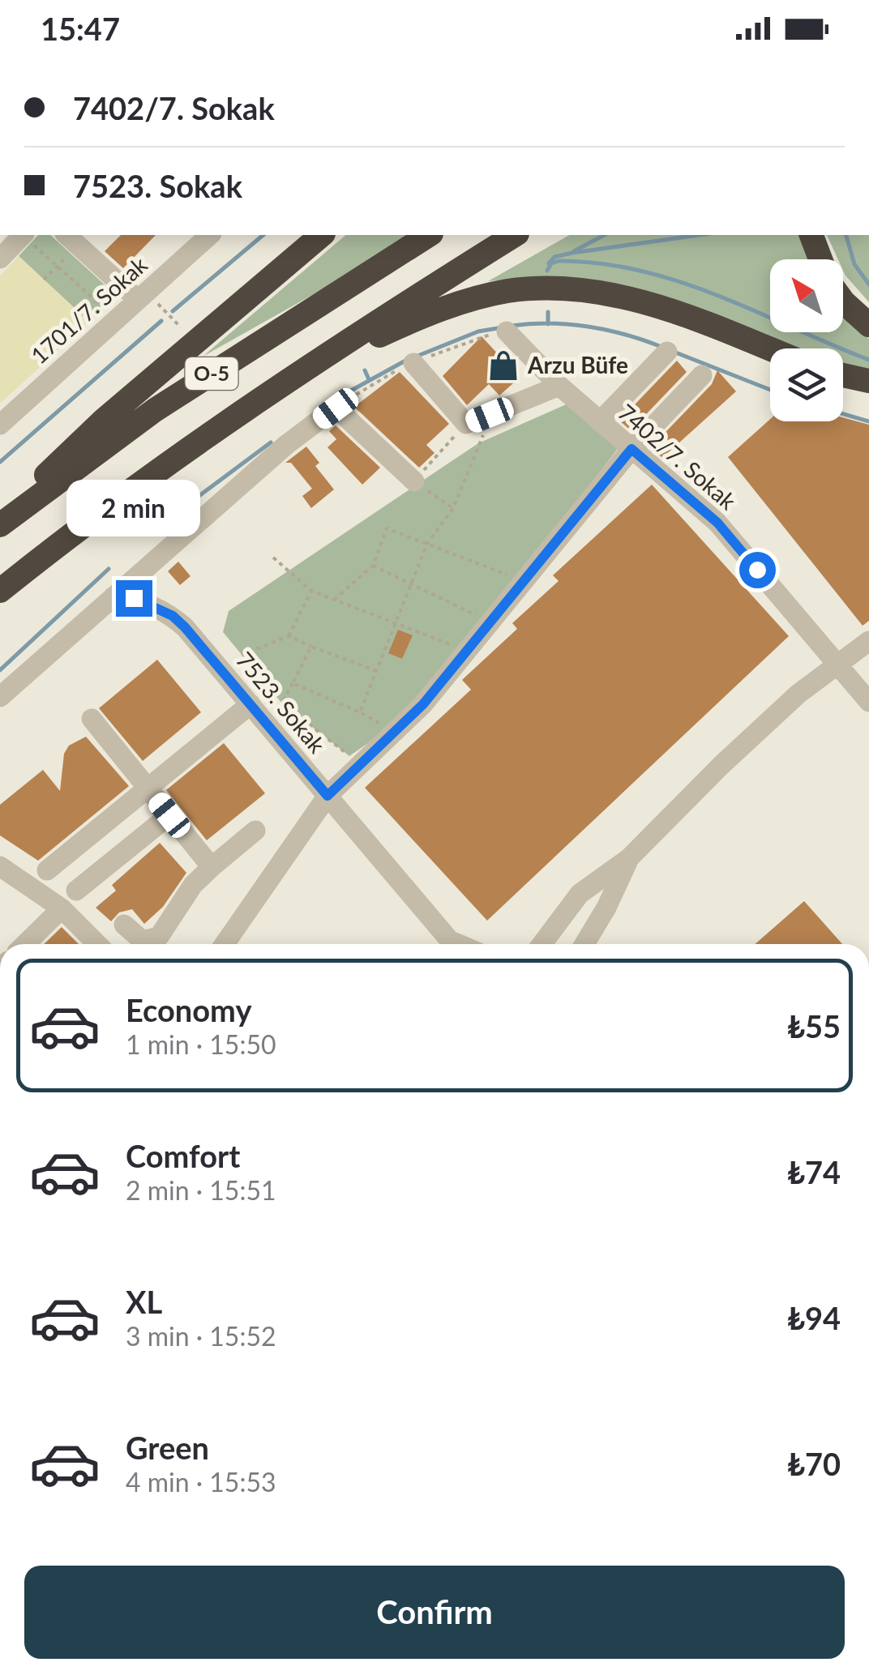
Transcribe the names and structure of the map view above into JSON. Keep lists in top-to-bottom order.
{
  "streets": {
    "highway": ["O-5"],
    "street": ["1701/7. Sokak", "7402/7. Sokak", "7523. Sokak"]
  },
  "places": {
    "shop": ["Arzu Büfe"]
  },
  "north": "top left",
  "page": {
    "status": "15:47",
    "banner": ["7402/7. Sokak", "7523. Sokak"],
    "bubble": "2 min",
    "list": [
      {
        "name": "Economy",
        "note": "1 min · 15:50",
        "value": "₺55"
      },
      {
        "name": "Comfort",
        "note": "2 min · 15:51",
        "value": "₺74"
      },
      {
        "name": "XL",
        "note": "3 min · 15:52",
        "value": "₺94"
      },
      {
        "name": "Green",
        "note": "4 min · 15:53",
        "value": "₺70"
      }
    ],
    "buttons": "Confirm"
  }
}
